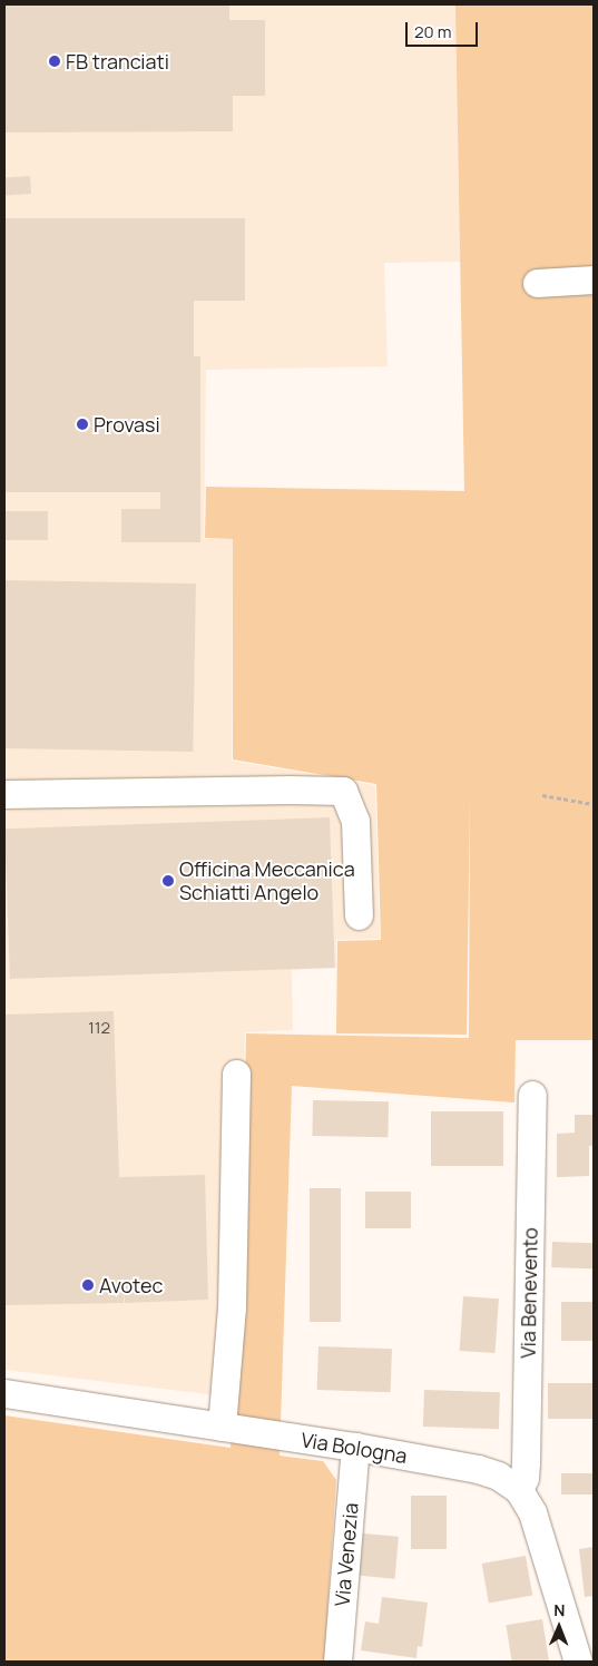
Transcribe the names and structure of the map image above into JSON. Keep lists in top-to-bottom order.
{
  "streets": {
    "street": ["Via Benevento", "Via Bologna", "Via Venezia"]
  },
  "crossings": [
    ["Via Benevento", "Via Bologna"],
    ["Via Bologna", "Via Venezia"]
  ],
  "places": [
    "FB tranciati",
    "Provasi",
    "Officina Meccanica Schiatti Angelo",
    "Avotec"
  ],
  "house_numbers": ["112"],
  "scale_bar": "20 m",
  "north": "top"
}
